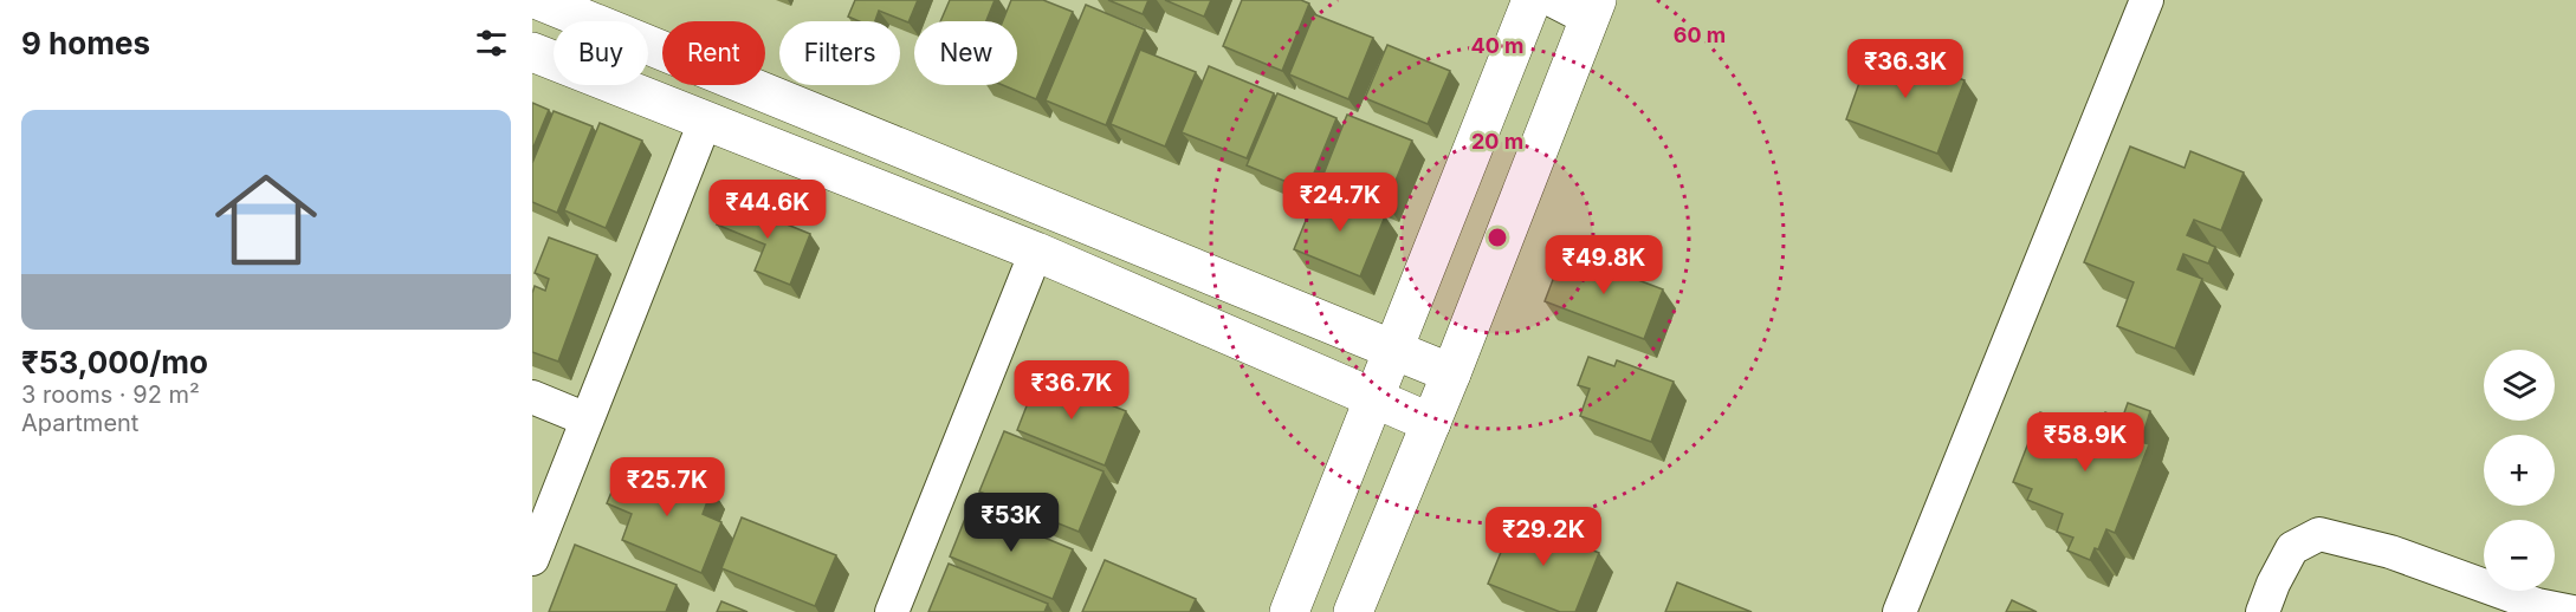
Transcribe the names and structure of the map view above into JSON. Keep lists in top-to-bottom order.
{
  "page": {
    "heading": "9 homes",
    "chip": [
      "Buy",
      "Rent",
      "Filters",
      "New"
    ],
    "price": [
      "₹36.3K",
      "₹24.7K",
      "₹44.6K",
      "₹49.8K",
      "₹36.7K",
      "₹58.9K",
      "₹25.7K",
      "₹53K",
      "₹29.2K"
    ],
    "list": [
      {
        "name": "₹53,000/mo",
        "note": "3 rooms · 92 m² · Apartment"
      }
    ],
    "map_buttons": ["+", "−"]
  },
  "rings": ["60 m", "40 m", "20 m"]
}
